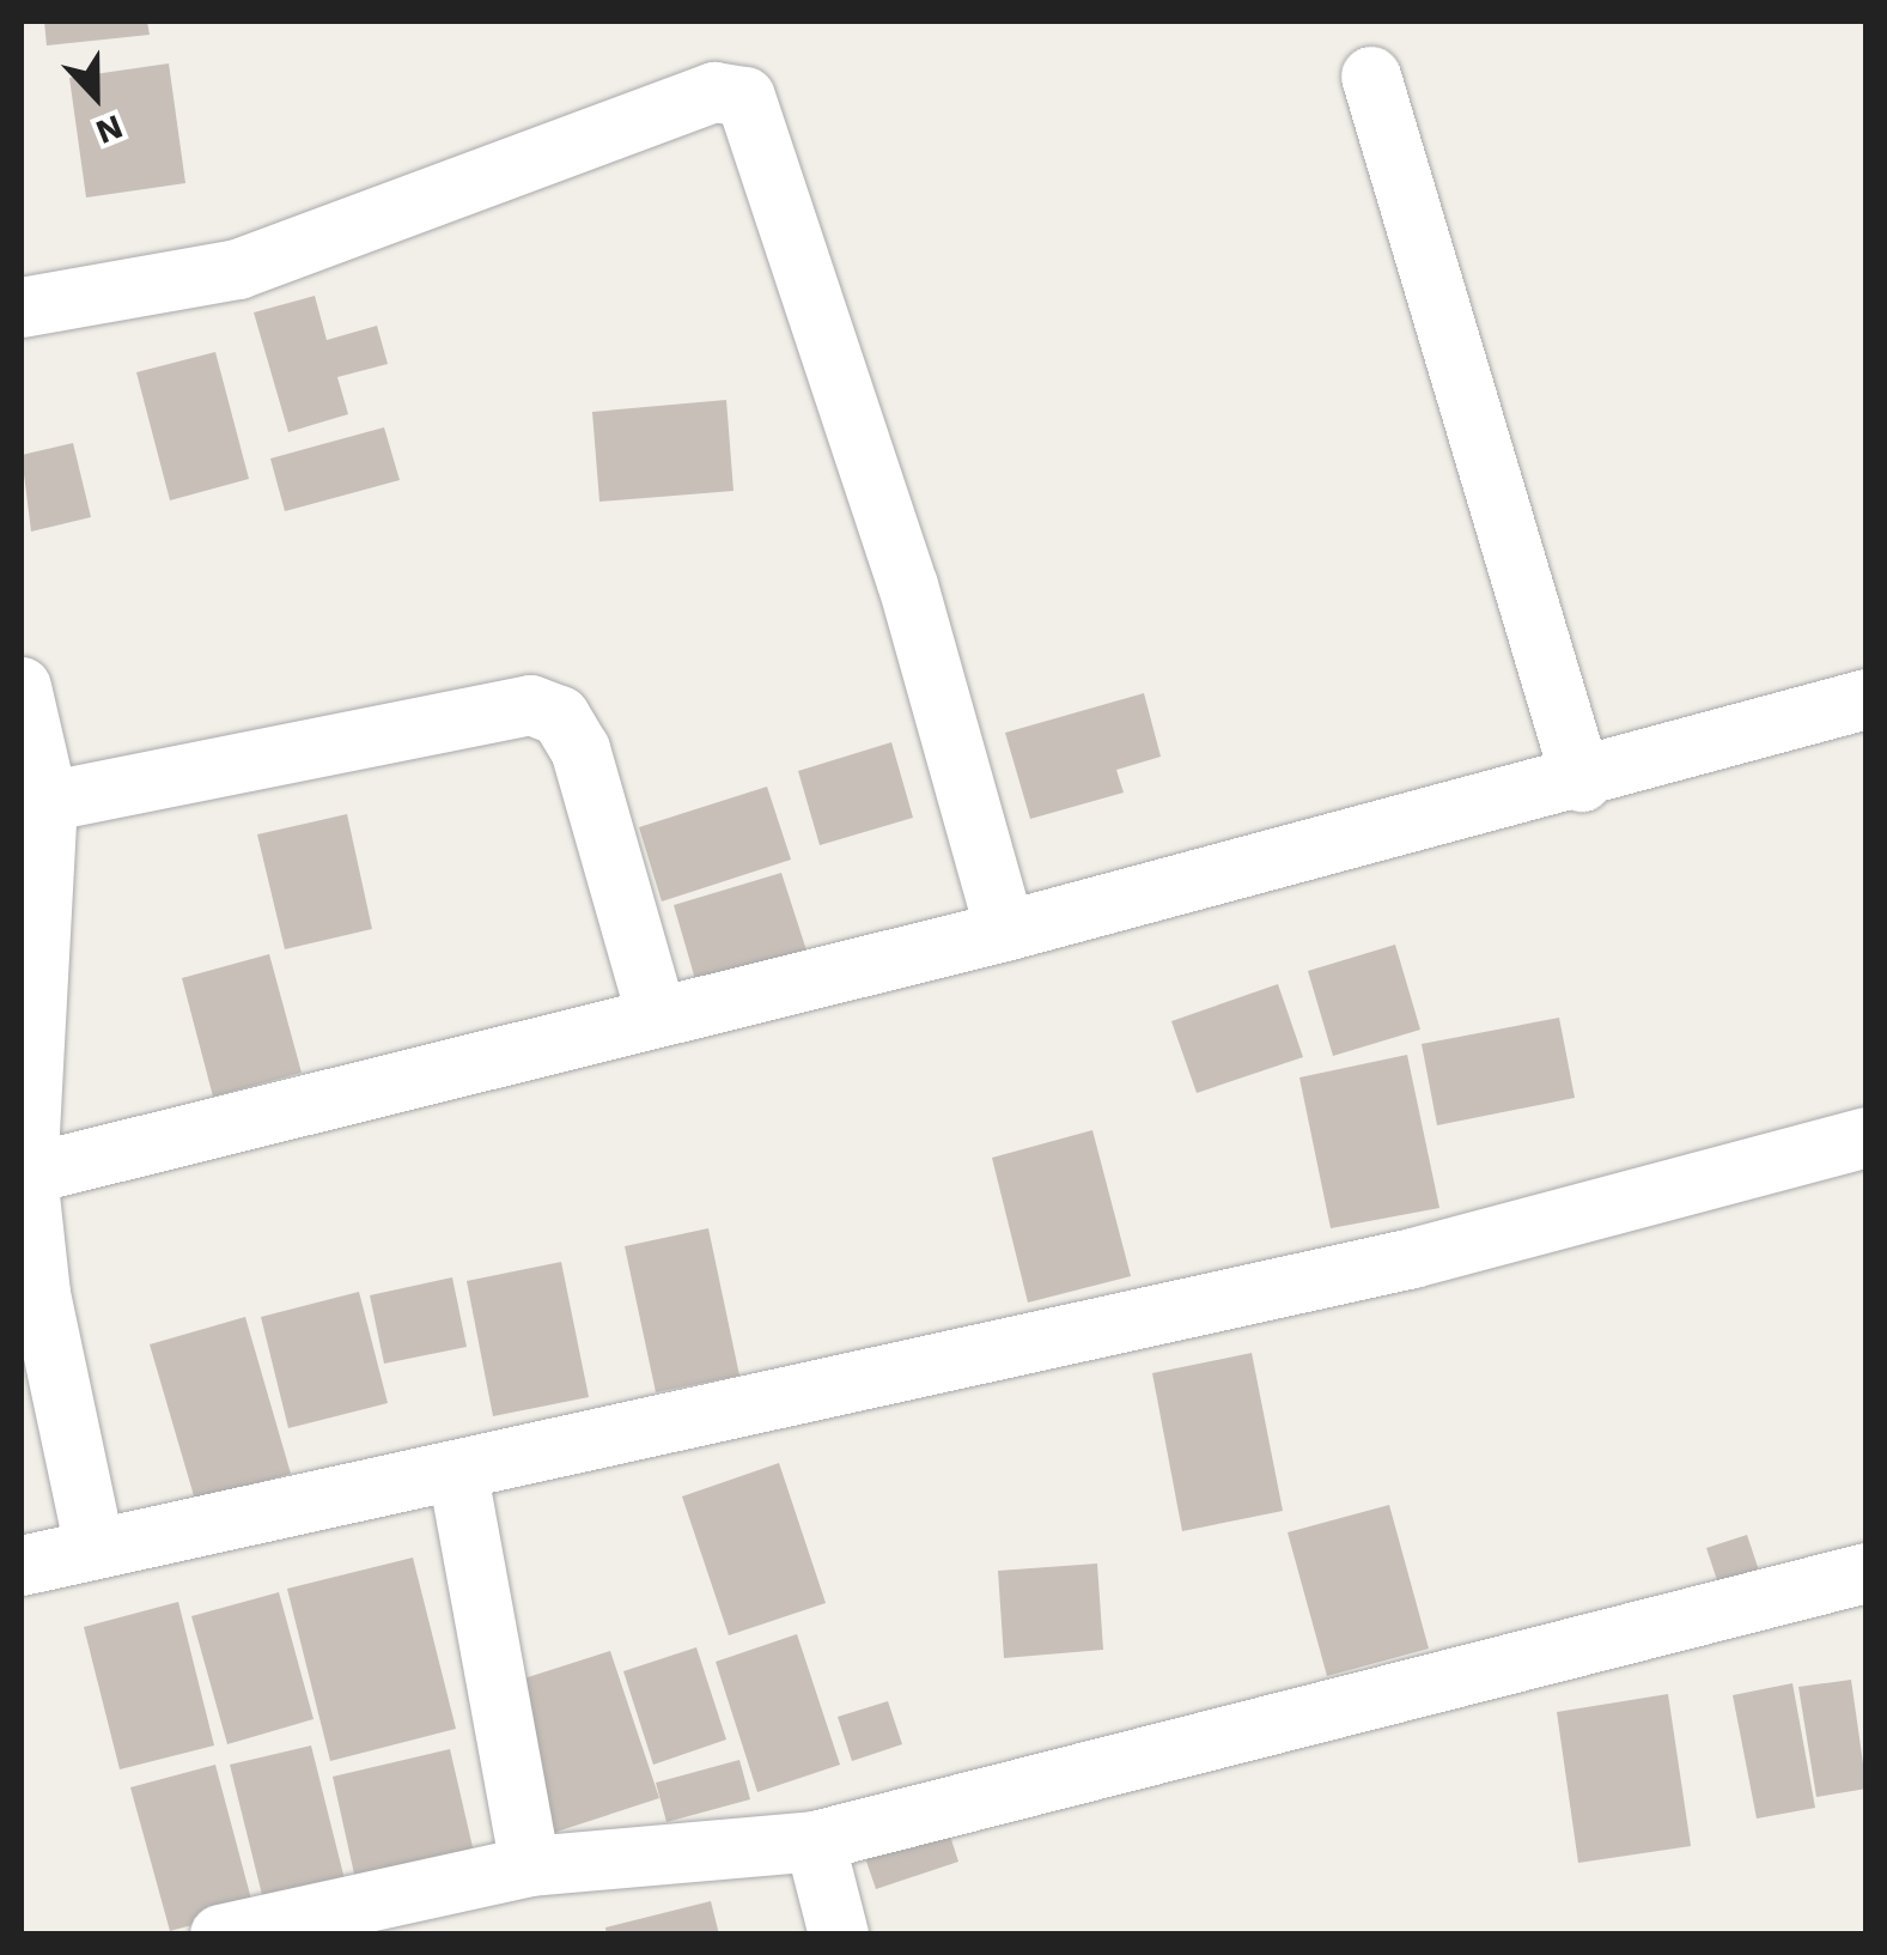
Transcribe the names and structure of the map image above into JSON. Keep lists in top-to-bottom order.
{
  "north": "bottom"
}
